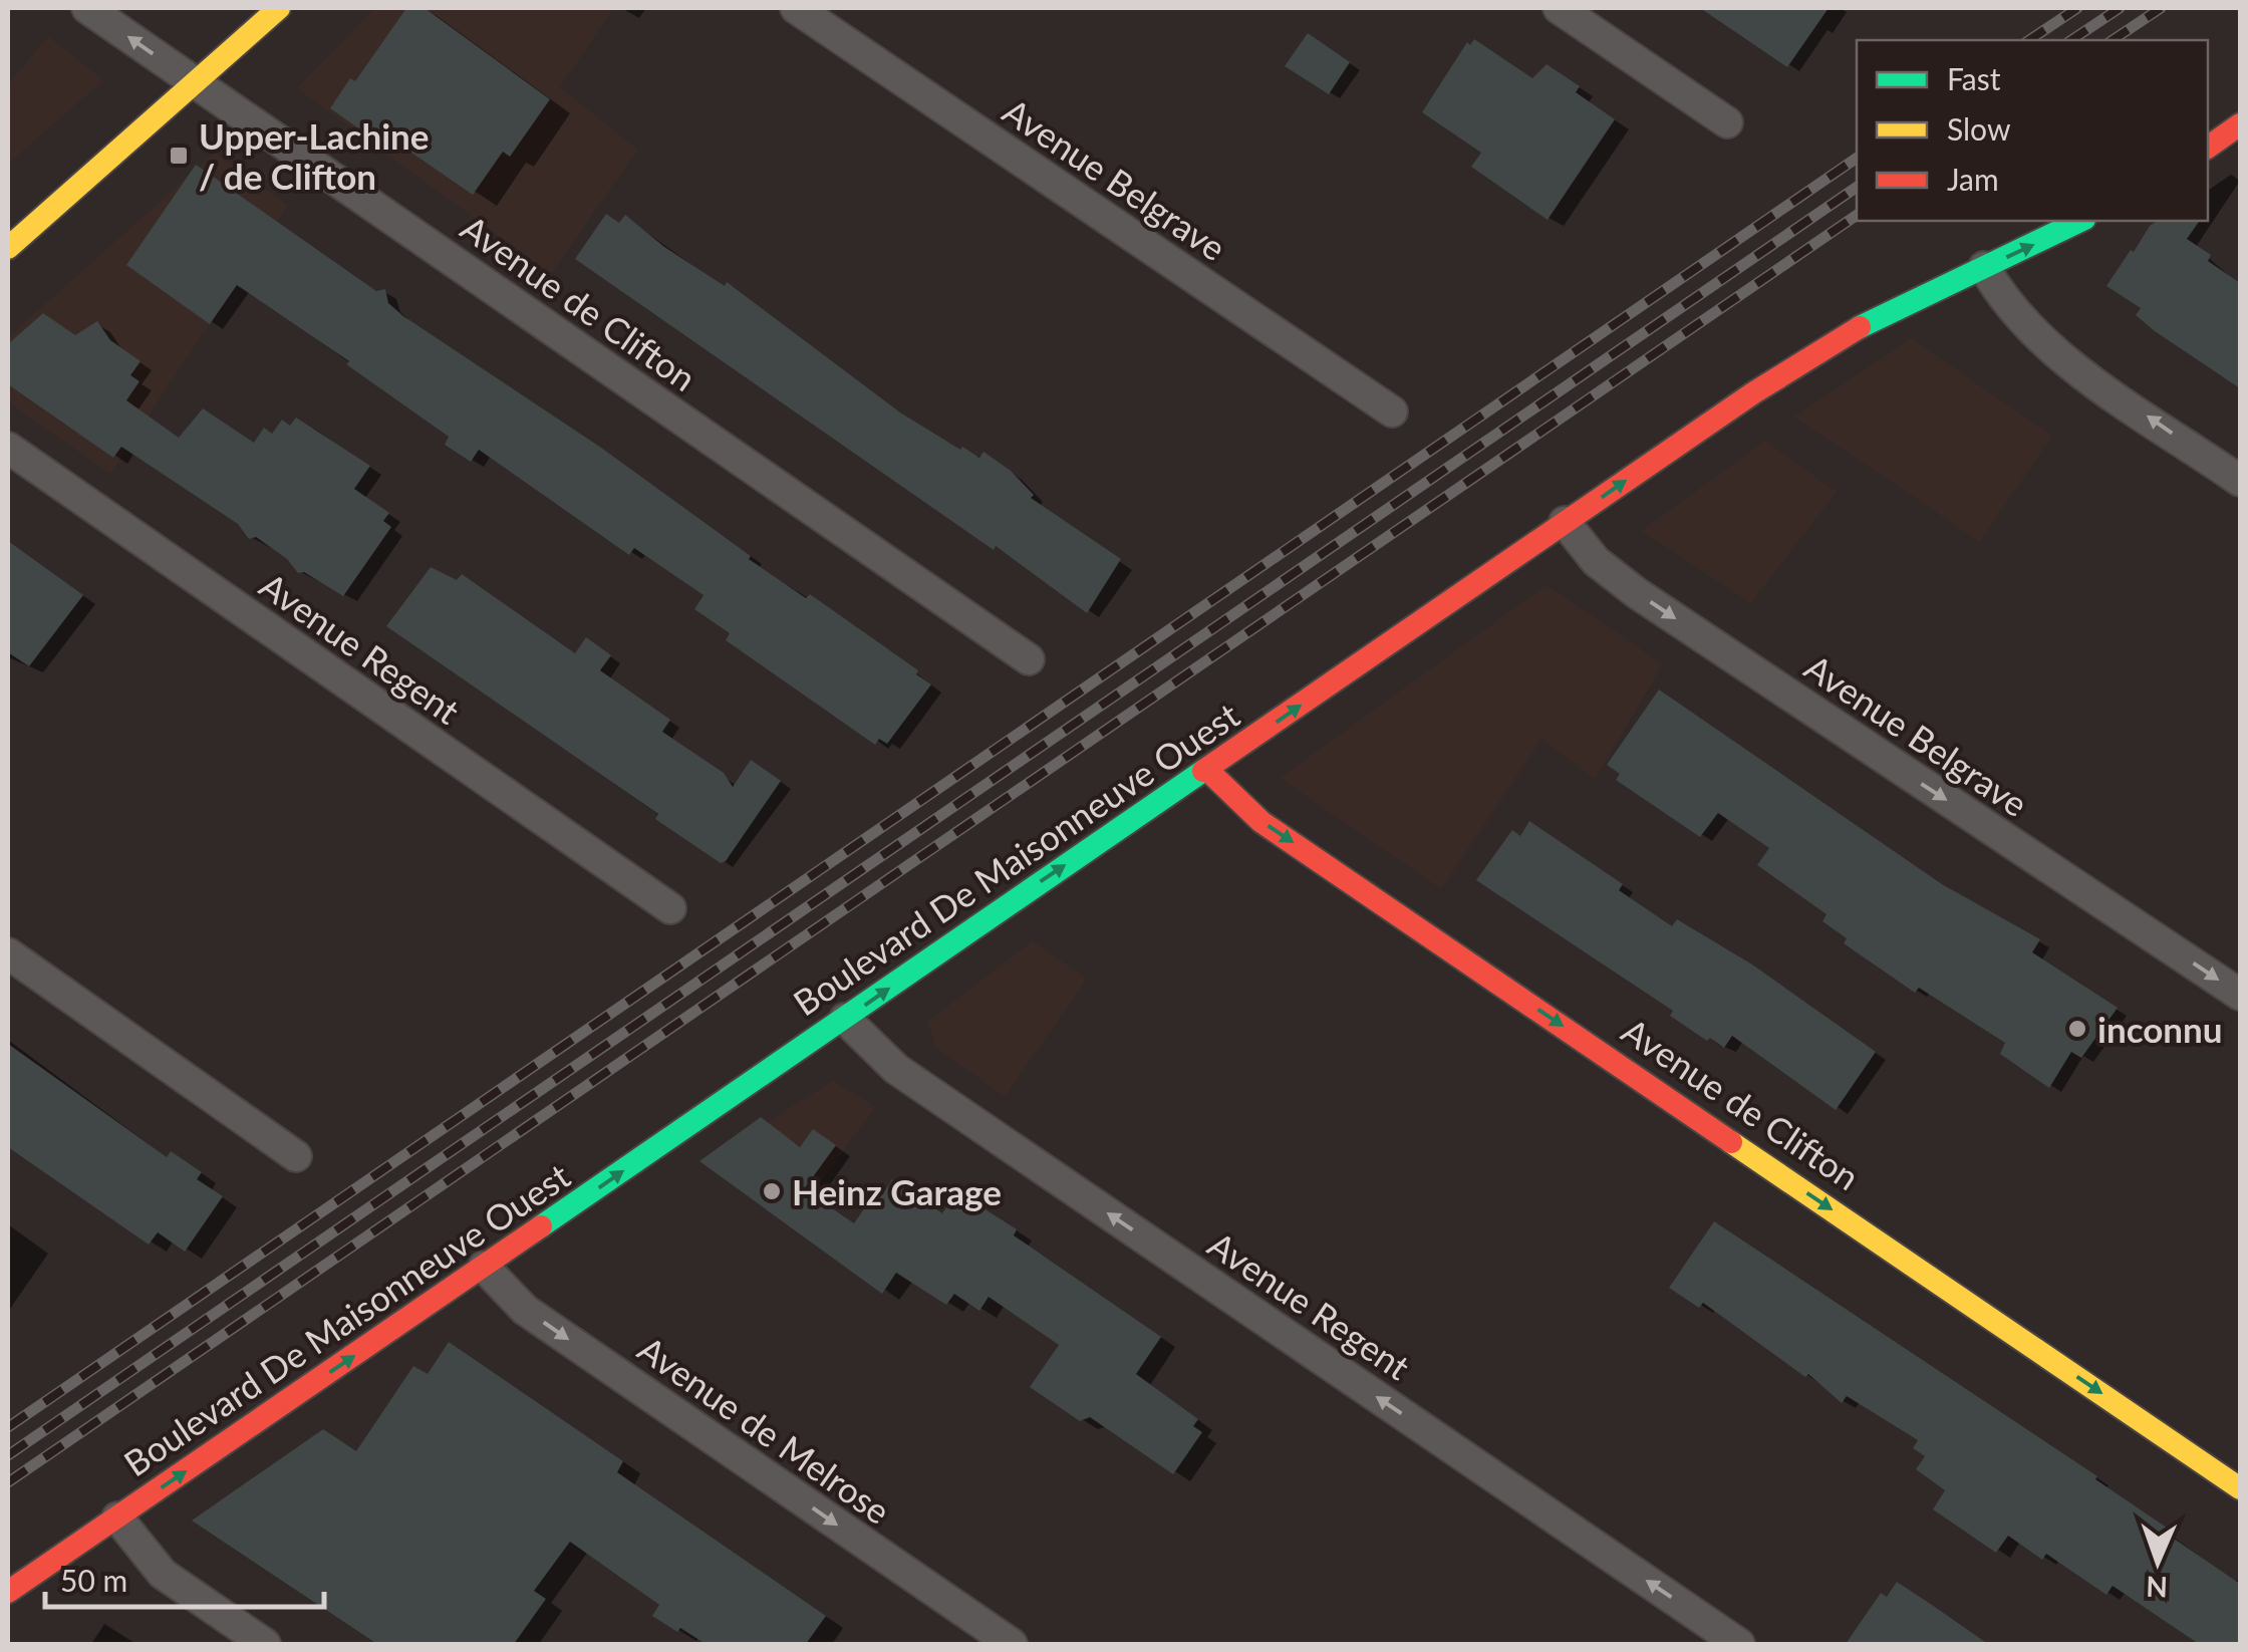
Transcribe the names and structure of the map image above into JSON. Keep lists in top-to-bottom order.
{
  "streets": {
    "street": [
      "Avenue Belgrave",
      "Avenue de Clifton",
      "Avenue Regent",
      "Boulevard De Maisonneuve Ouest",
      "Avenue de Melrose"
    ]
  },
  "crossings": [
    ["Avenue Belgrave", "Boulevard De Maisonneuve Ouest"],
    ["Avenue de Clifton", "Boulevard De Maisonneuve Ouest"],
    ["Avenue Regent", "Boulevard De Maisonneuve Ouest"],
    ["Boulevard De Maisonneuve Ouest", "Avenue de Melrose"]
  ],
  "one_way": [
    "Avenue Belgrave",
    "Avenue de Clifton",
    "Avenue Regent",
    "Boulevard De Maisonneuve Ouest",
    "Avenue de Melrose"
  ],
  "places": {
    "transit": ["Upper-Lachine / de Clifton"],
    "other": ["inconnu", "Heinz Garage"]
  },
  "legend": ["Fast", "Slow", "Jam"],
  "scale_bar": "50 m",
  "north": "bottom"
}
